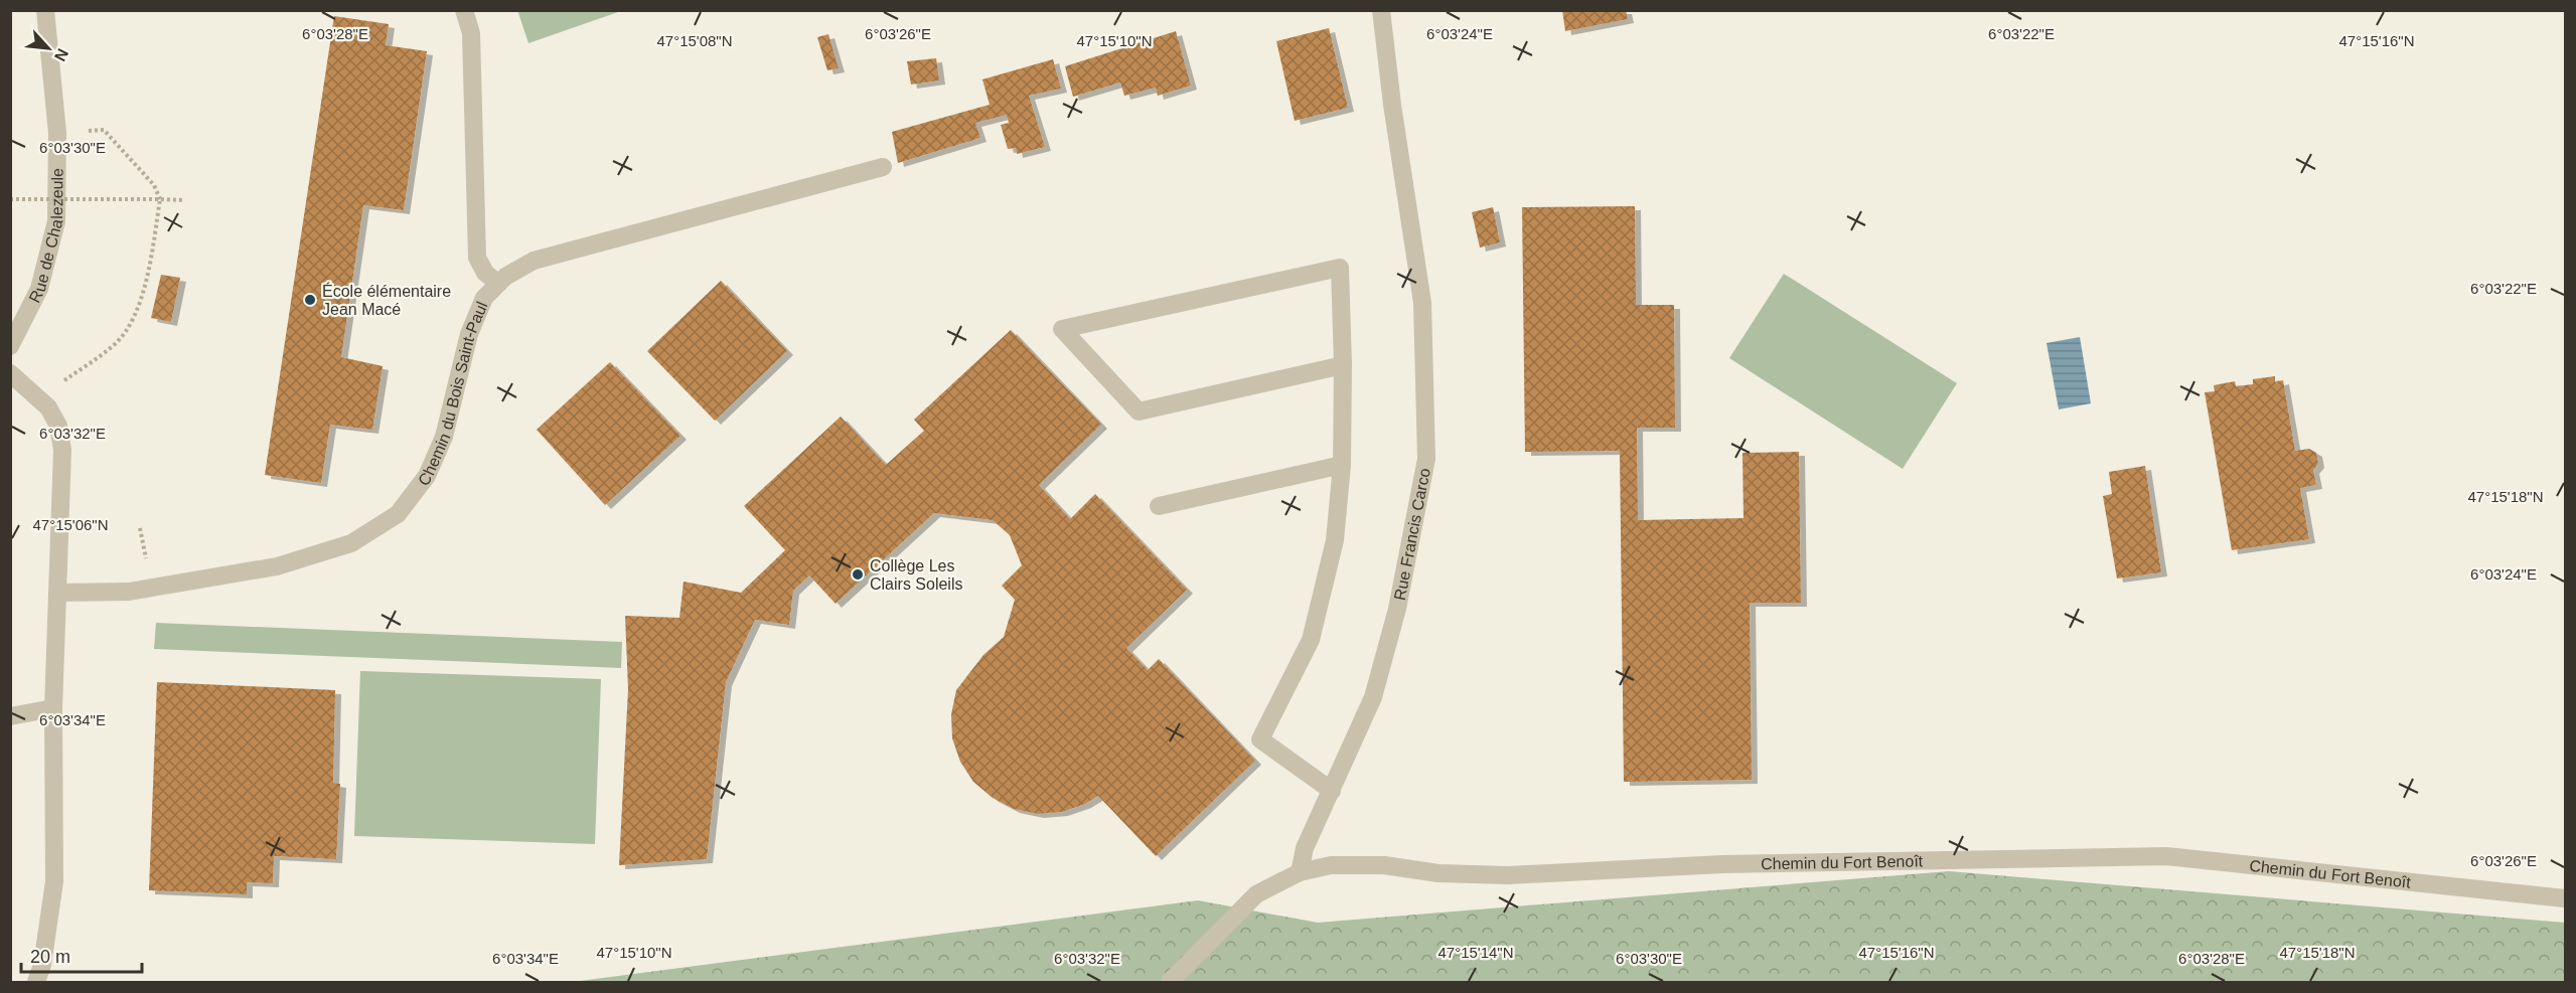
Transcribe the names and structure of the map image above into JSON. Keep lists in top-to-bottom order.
{
  "streets": {
    "street": [
      "Rue de Chalezeule",
      "Chemin du Bois Saint-Paul",
      "Rue Francis Carco",
      "Chemin du Fort Benoît"
    ]
  },
  "crossings": [
    ["Rue Francis Carco", "Chemin du Fort Benoît"]
  ],
  "places": ["École élémentaire Jean Macé", "Collège Les Clairs Soleils"],
  "scale_bar": "20 m",
  "north": "bottom right",
  "coordinates": [
    "6°03'28\"E",
    "6°03'26\"E",
    "6°03'24\"E",
    "6°03'22\"E",
    "47°15'08\"N",
    "47°15'10\"N",
    "47°15'16\"N",
    "6°03'30\"E",
    "6°03'32\"E",
    "47°15'18\"N",
    "47°15'06\"N",
    "6°03'34\"E",
    "47°15'14\"N"
  ]
}
